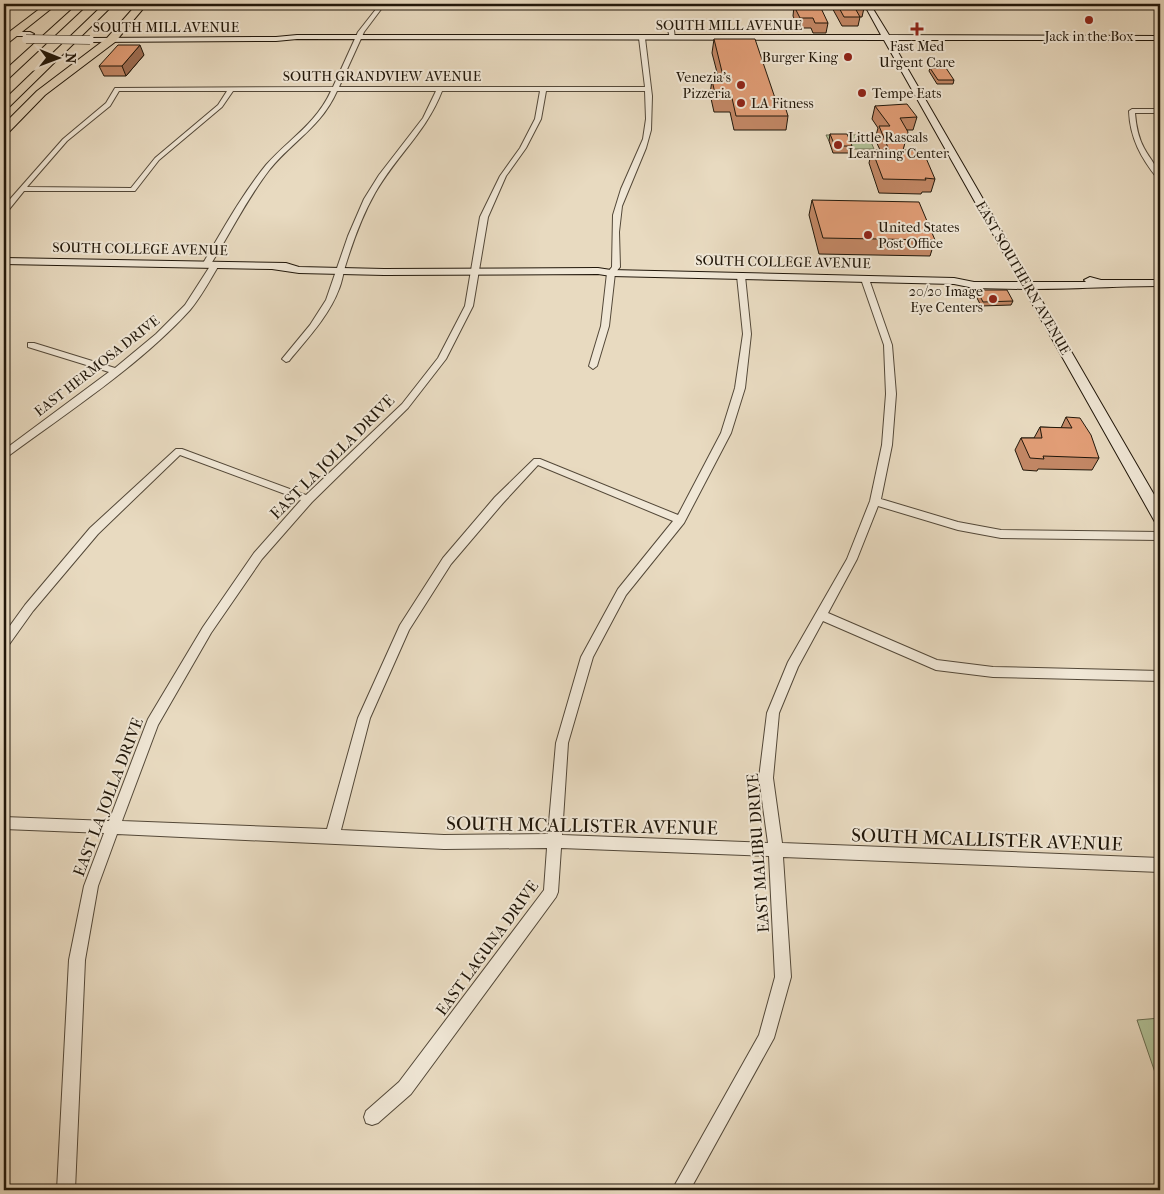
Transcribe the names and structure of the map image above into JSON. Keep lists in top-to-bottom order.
{
  "streets": {
    "main road": ["SOUTH MILL AVENUE", "SOUTH COLLEGE AVENUE", "EAST SOUTHERN AVENUE"],
    "street": [
      "SOUTH GRANDVIEW AVENUE",
      "EAST HERMOSA DRIVE",
      "EAST LA JOLLA DRIVE",
      "SOUTH MCALLISTER AVENUE",
      "EAST MALIBU DRIVE",
      "EAST LAGUNA DRIVE"
    ]
  },
  "crossings": [
    ["SOUTH MILL AVENUE", "EAST SOUTHERN AVENUE"],
    ["SOUTH MILL AVENUE", "EAST HERMOSA DRIVE"],
    ["SOUTH GRANDVIEW AVENUE", "EAST HERMOSA DRIVE"],
    ["SOUTH GRANDVIEW AVENUE", "EAST LA JOLLA DRIVE"],
    ["SOUTH COLLEGE AVENUE", "EAST SOUTHERN AVENUE"],
    ["SOUTH COLLEGE AVENUE", "EAST HERMOSA DRIVE"],
    ["SOUTH COLLEGE AVENUE", "EAST LA JOLLA DRIVE"],
    ["SOUTH COLLEGE AVENUE", "EAST MALIBU DRIVE"],
    ["SOUTH COLLEGE AVENUE", "EAST LAGUNA DRIVE"],
    ["EAST LA JOLLA DRIVE", "SOUTH MCALLISTER AVENUE"],
    ["SOUTH MCALLISTER AVENUE", "EAST MALIBU DRIVE"],
    ["SOUTH MCALLISTER AVENUE", "EAST LAGUNA DRIVE"]
  ],
  "places": {
    "other": [
      "Jack in the Box",
      "Burger King",
      "Venezia's Pizzeria",
      "Tempe Eats",
      "LA Fitness",
      "Little Rascals Learning Center",
      "United States Post Office",
      "20/20 Image Eye Centers"
    ],
    "health": ["Fast Med Urgent Care"]
  },
  "north": "right"
}
